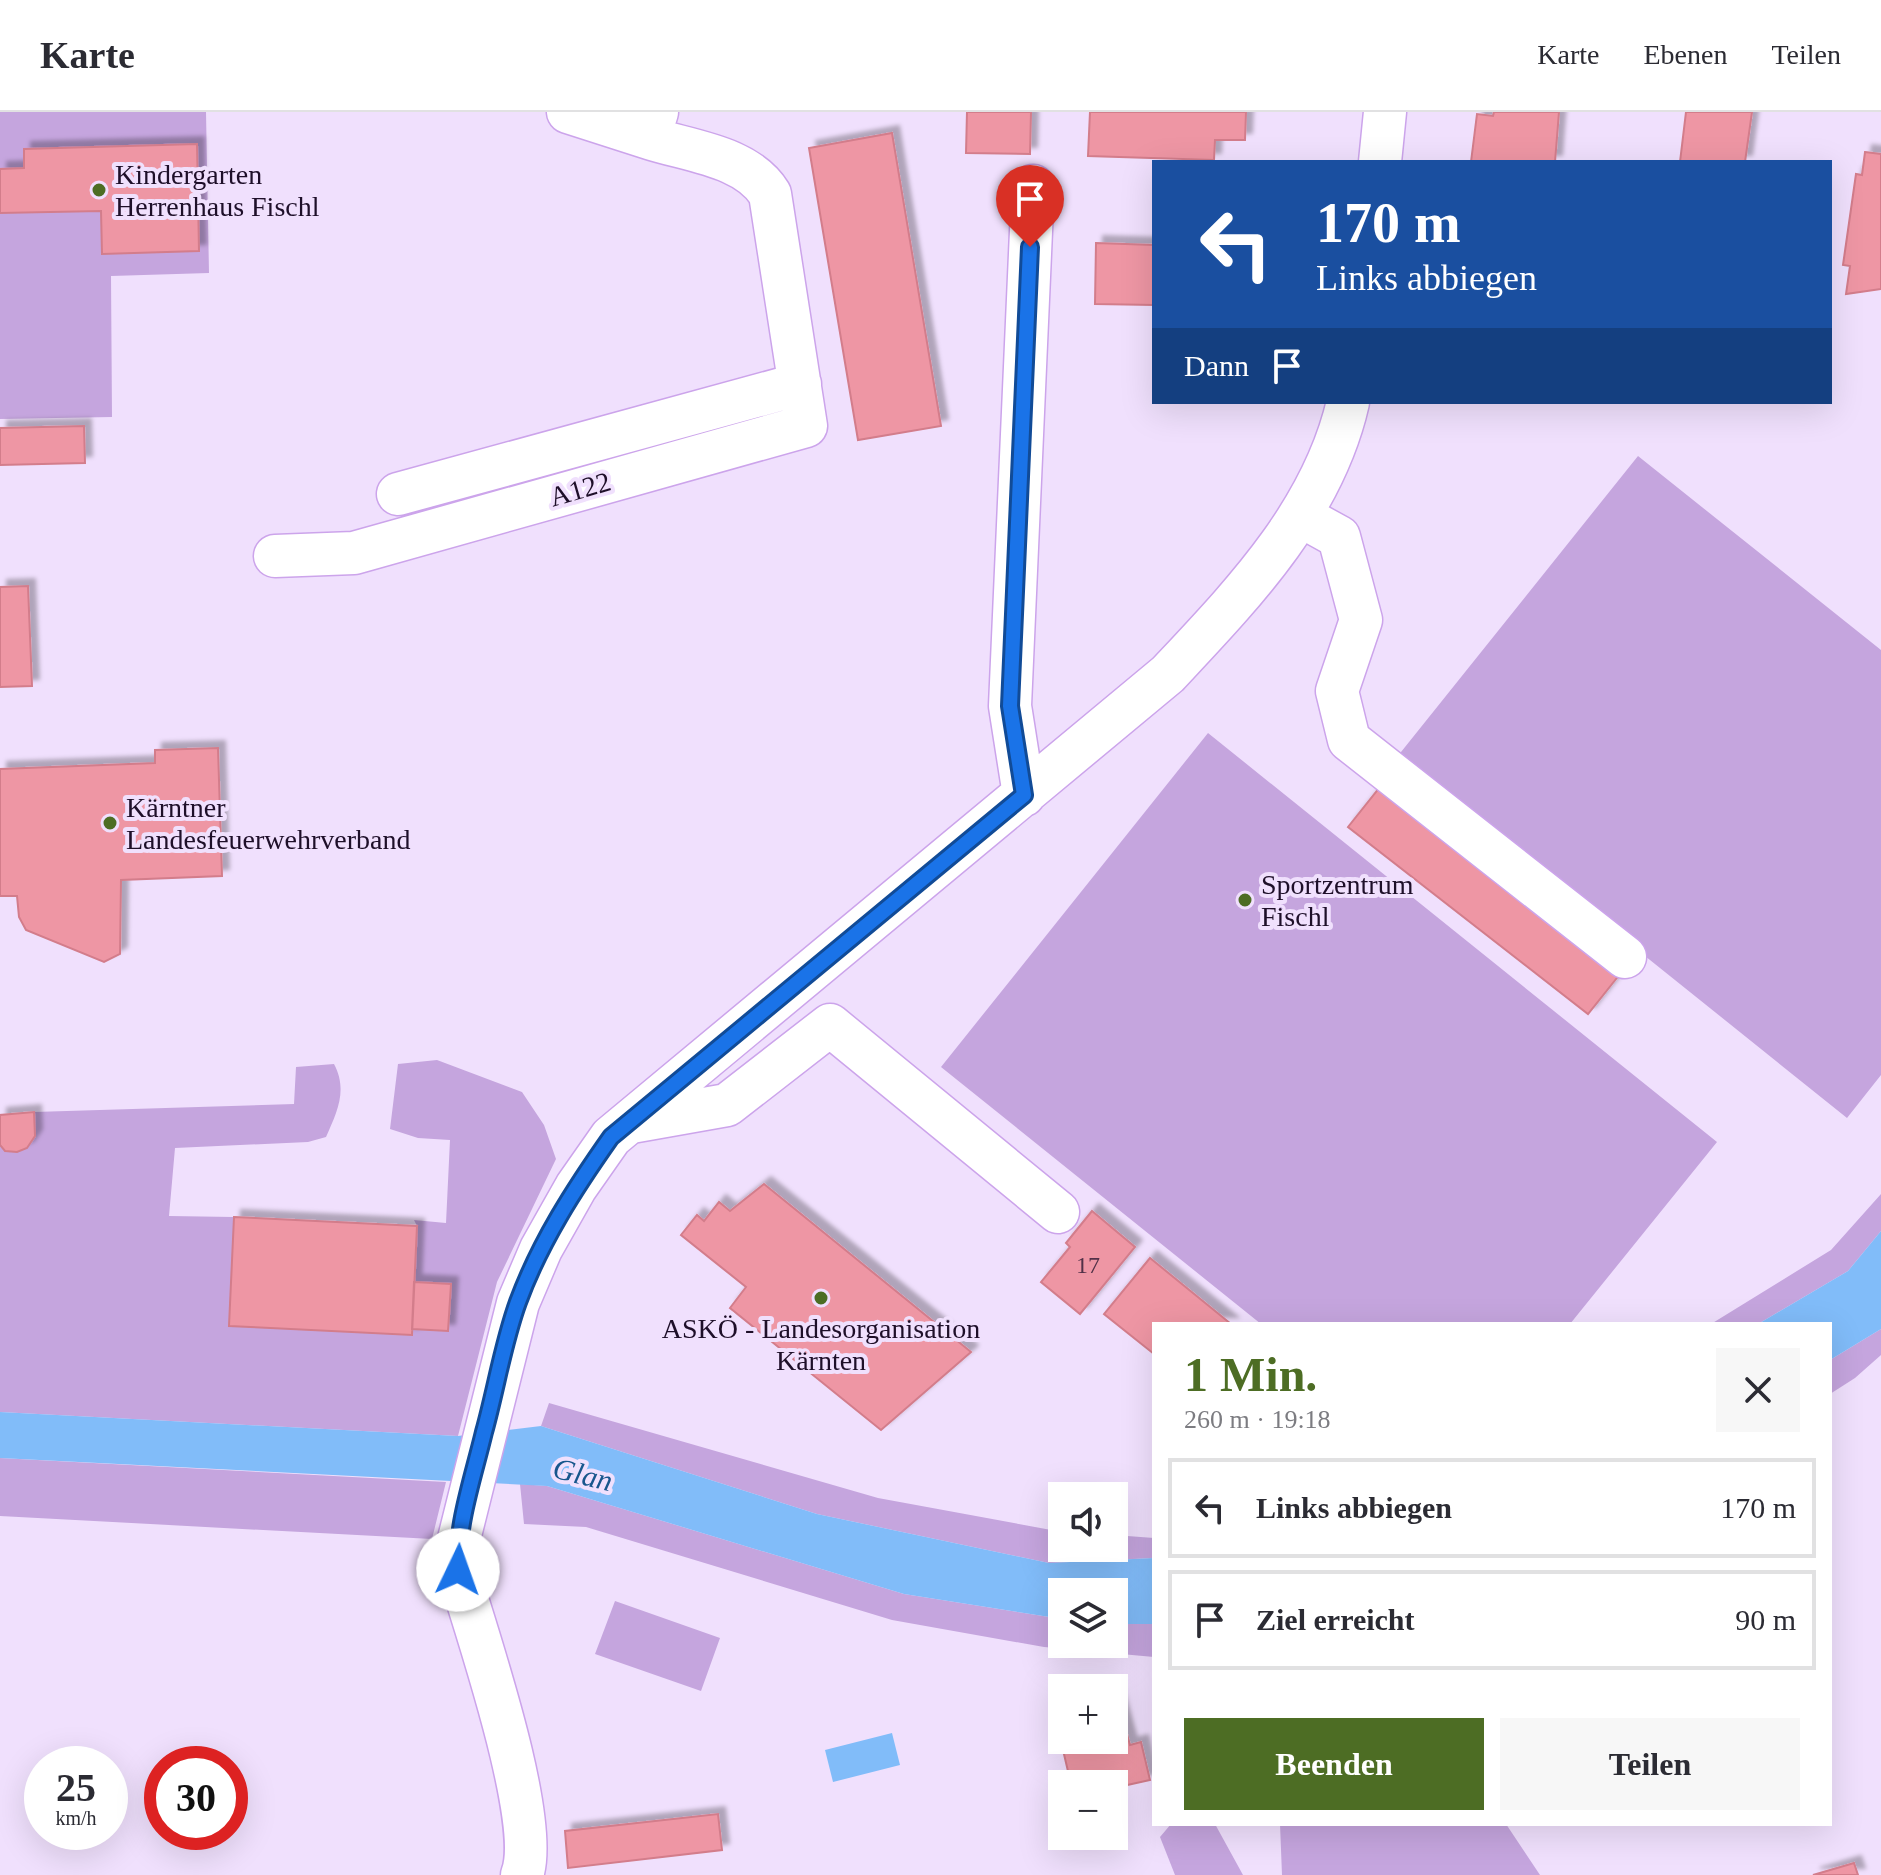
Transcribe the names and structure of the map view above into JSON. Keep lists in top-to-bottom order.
{
  "streets": {
    "street": ["A122"]
  },
  "water": ["Glan"],
  "places": [
    "Kindergarten Herrenhaus Fischl",
    "Kärntner Landesfeuerwehrverband",
    "Sportzentrum Fischl",
    "ASKÖ - Landesorganisation Kärnten"
  ],
  "house_numbers": ["17"],
  "page": {
    "header": "Karte",
    "nav": ["Karte", "Ebenen", "Teilen"],
    "turn": ["170 m", "Links abbiegen"],
    "then": "Dann",
    "heading": ["1 Min.", "260 m · 19:18"],
    "list": [
      {
        "name": "Links abbiegen",
        "value": "170 m"
      },
      {
        "name": "Ziel erreicht",
        "value": "90 m"
      }
    ],
    "map_buttons": ["+", "−"],
    "buttons": ["Beenden", "Teilen"],
    "speed": "25 km/h",
    "limit": "30"
  }
}
